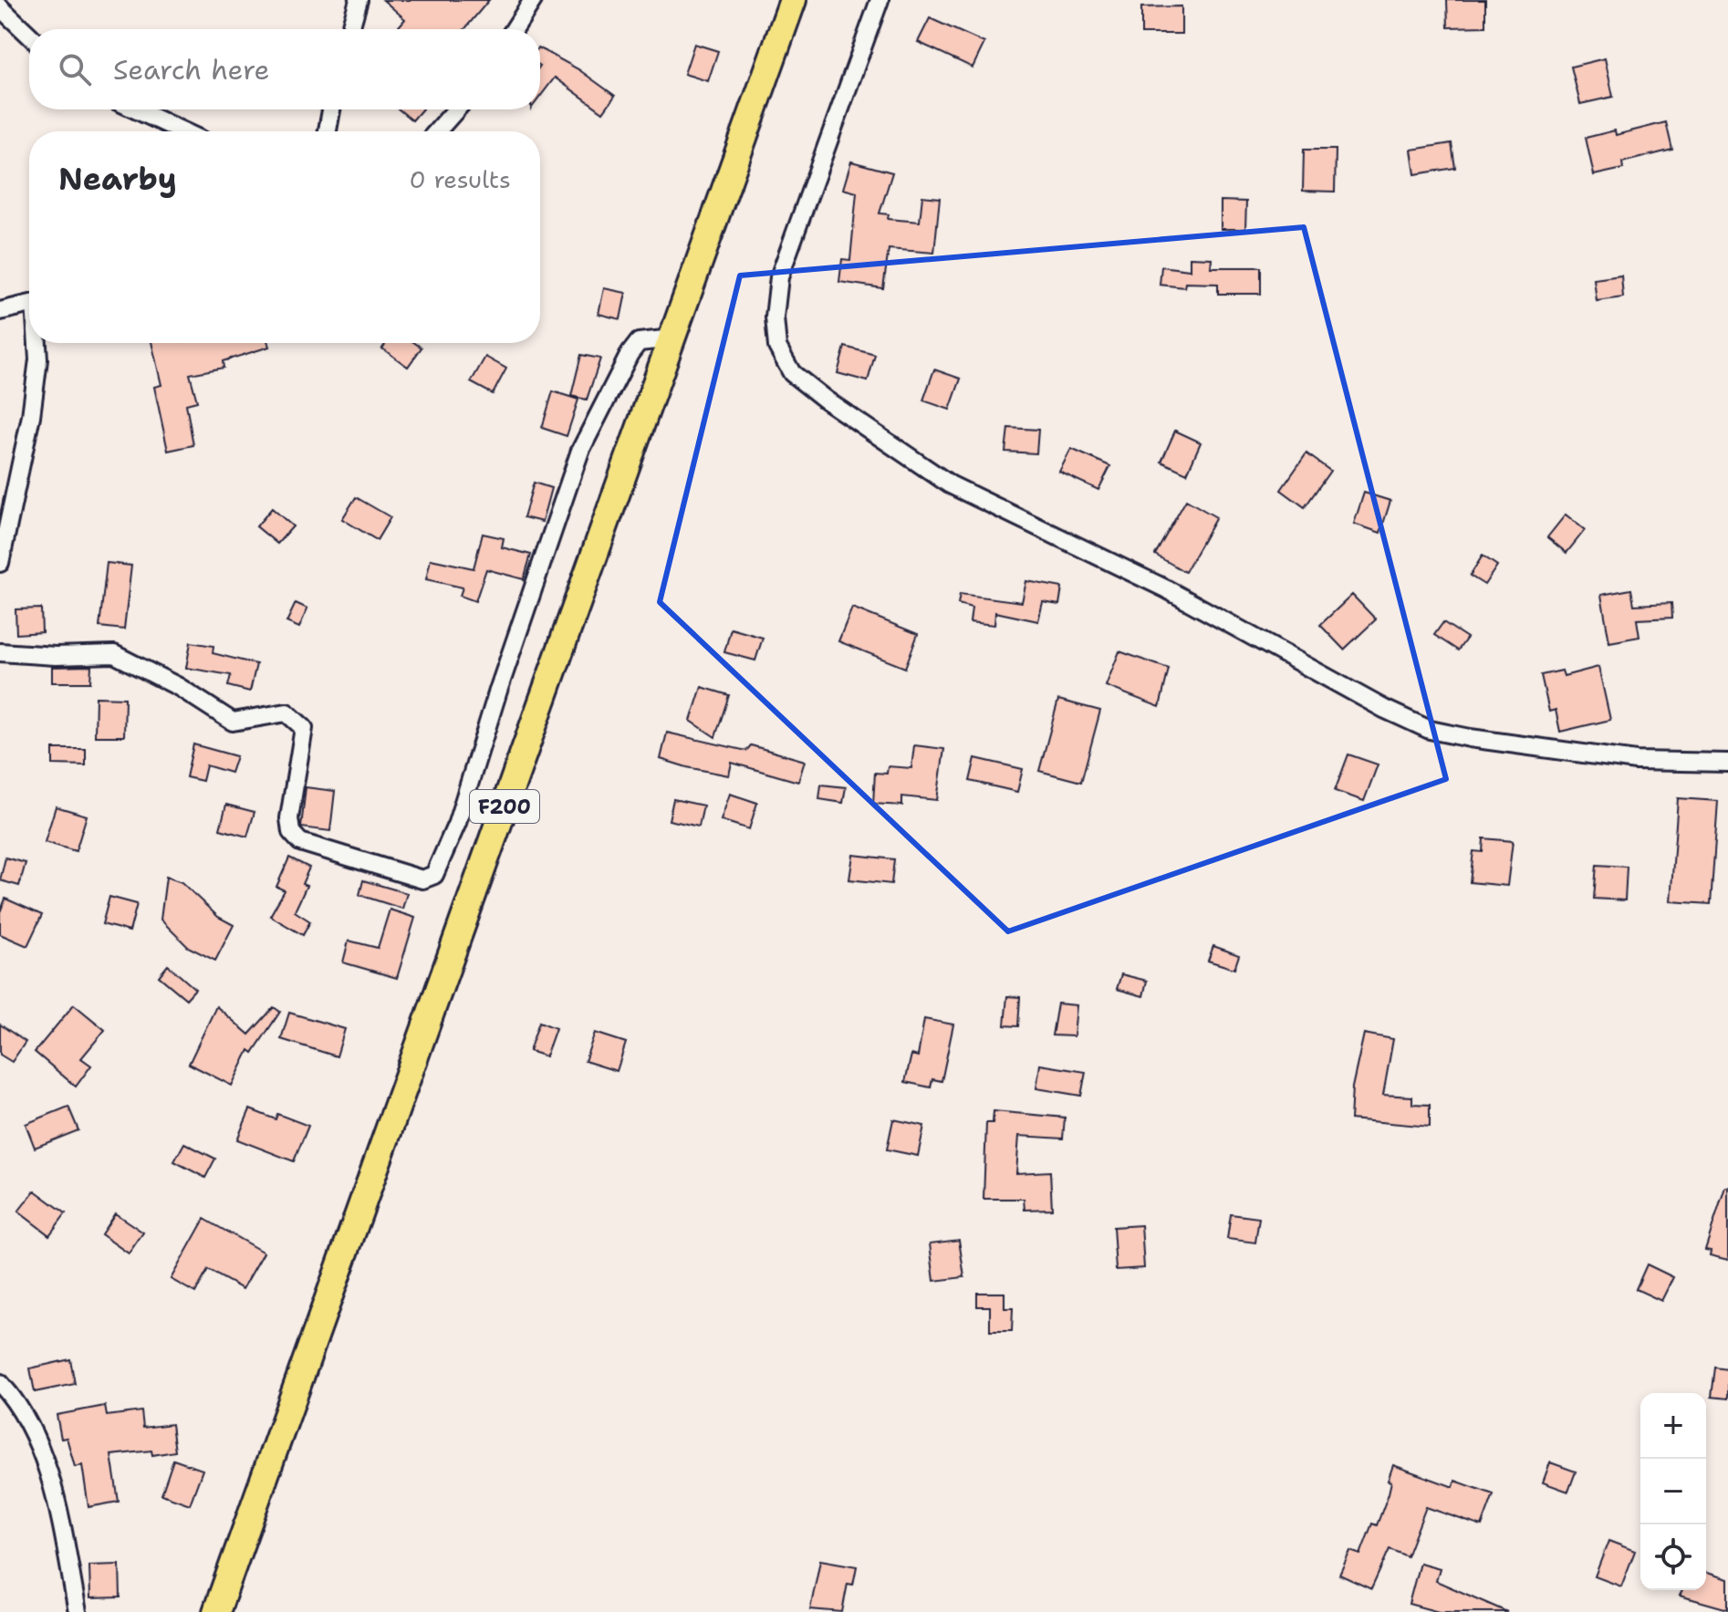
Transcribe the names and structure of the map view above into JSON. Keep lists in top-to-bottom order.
{
  "streets": {
    "main road": ["F200"]
  },
  "page": {
    "search": "Search here",
    "heading": ["Nearby", "0 results"],
    "map_buttons": ["+", "−"]
  }
}
